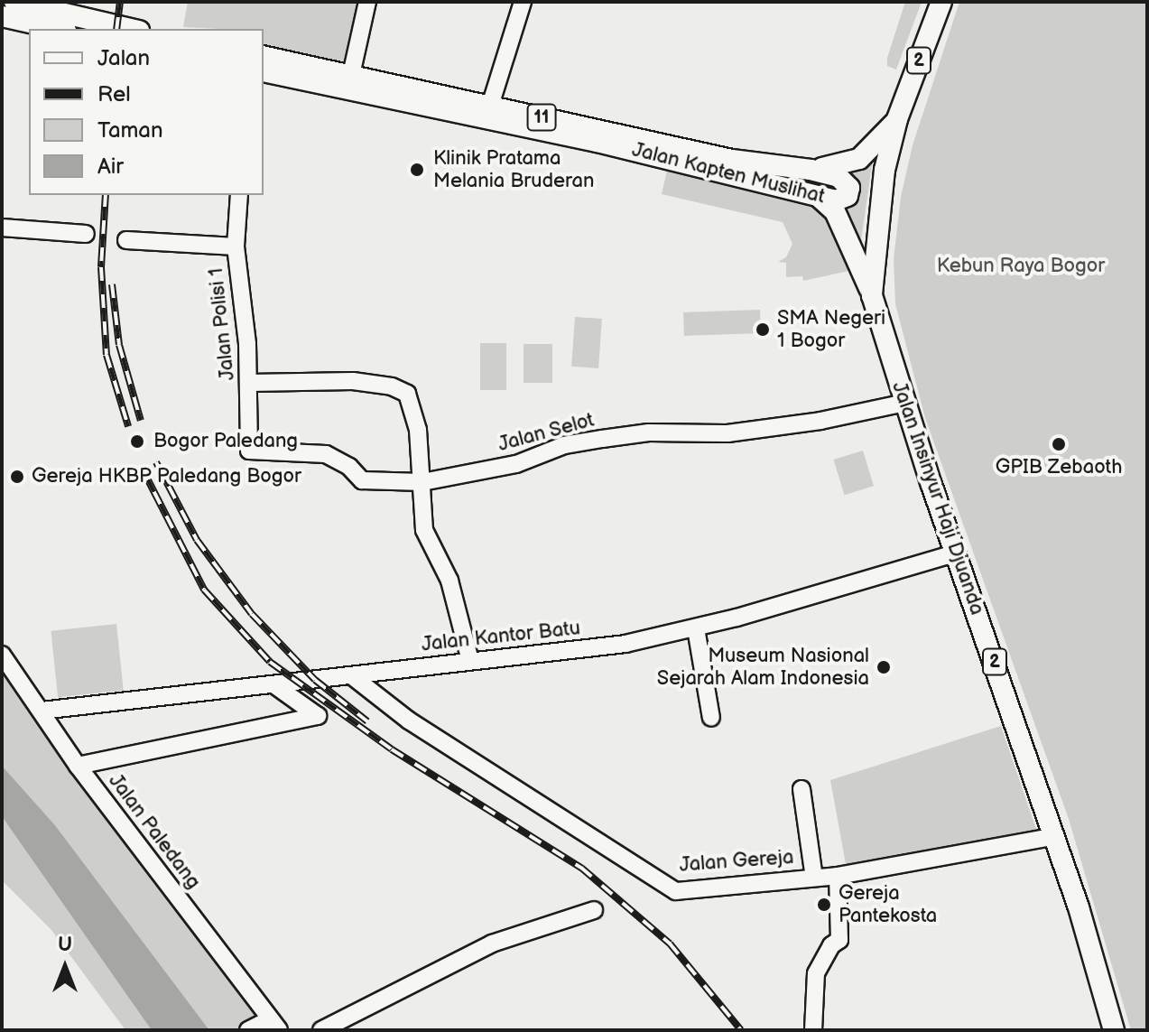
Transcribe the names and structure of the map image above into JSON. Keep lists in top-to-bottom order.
{
  "streets": {
    "main road": [
      "2",
      "11",
      "Jalan Kapten Muslihat",
      "Jalan Insinyur Haji Djuanda"
    ],
    "street": [
      "Jalan Polisi 1",
      "Jalan Selot",
      "Jalan Kantor Batu",
      "Jalan Paledang",
      "Jalan Gereja"
    ]
  },
  "crossings": [
    ["Jalan Polisi 1", "Jalan Selot"],
    ["Jalan Selot", "Jalan Insinyur Haji Djuanda"],
    ["Jalan Insinyur Haji Djuanda", "Jalan Kantor Batu"],
    ["Jalan Insinyur Haji Djuanda", "Jalan Gereja"],
    ["Jalan Kantor Batu", "Jalan Paledang"],
    ["Jalan Kantor Batu", "Jalan Gereja"]
  ],
  "parks": ["Kebun Raya Bogor"],
  "places": [
    "Klinik Pratama Melania Bruderan",
    "SMA Negeri 1 Bogor",
    "Bogor Paledang",
    "GPIB Zebaoth",
    "Gereja HKBP Paledang Bogor",
    "Museum Nasional Sejarah Alam Indonesia",
    "Gereja Pantekosta"
  ],
  "legend": [
    "Jalan",
    "Rel",
    "Taman",
    "Air"
  ],
  "north": "top"
}
